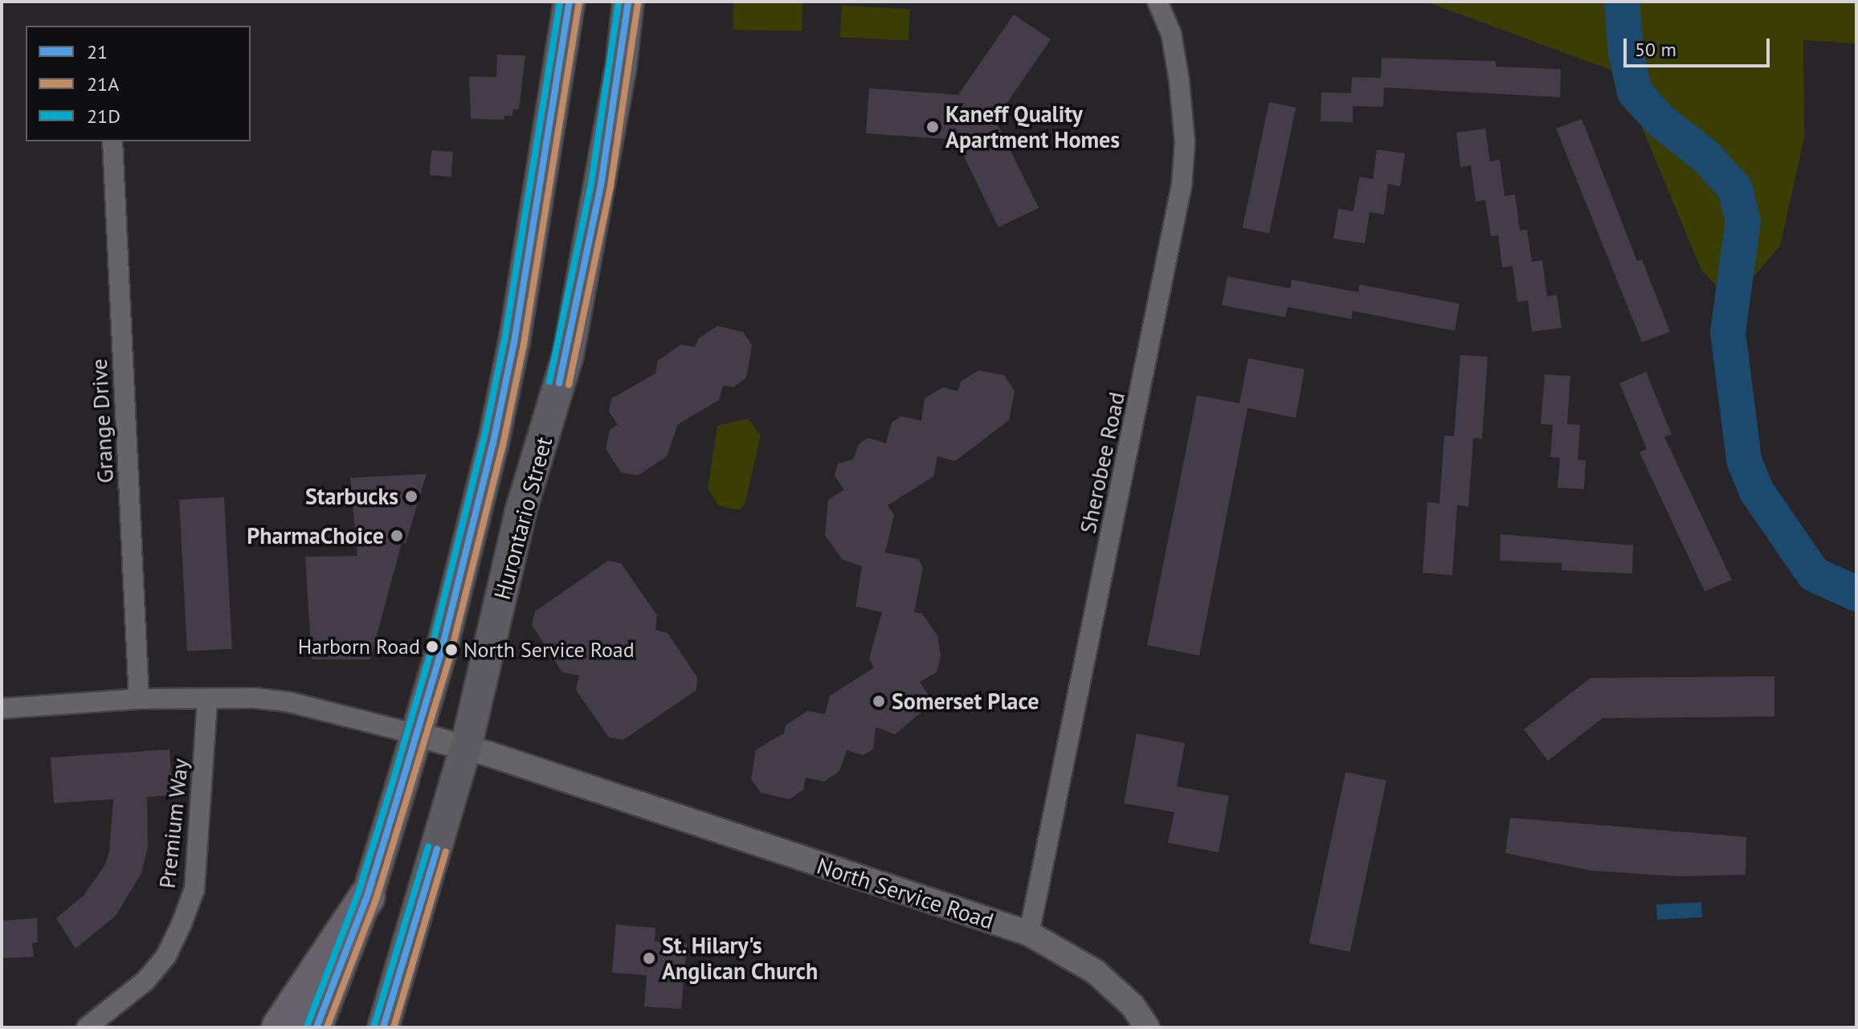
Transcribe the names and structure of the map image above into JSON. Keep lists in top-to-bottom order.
{
  "streets": {
    "main road": ["Hurontario Street"],
    "street": [
      "Grange Drive",
      "Sherobee Road",
      "Premium Way",
      "North Service Road"
    ]
  },
  "crossings": [
    ["Sherobee Road", "North Service Road"],
    ["Hurontario Street", "North Service Road"]
  ],
  "places": [
    "Kaneff Quality Apartment Homes",
    "Starbucks",
    "PharmaChoice",
    "Harborn Road",
    "North Service Road",
    "Somerset Place",
    "St. Hilary's Anglican Church"
  ],
  "lines": ["transit line 21", "transit line 21D", "transit line 21A"],
  "legend": ["21", "21A", "21D"],
  "scale_bar": "50 m"
}
